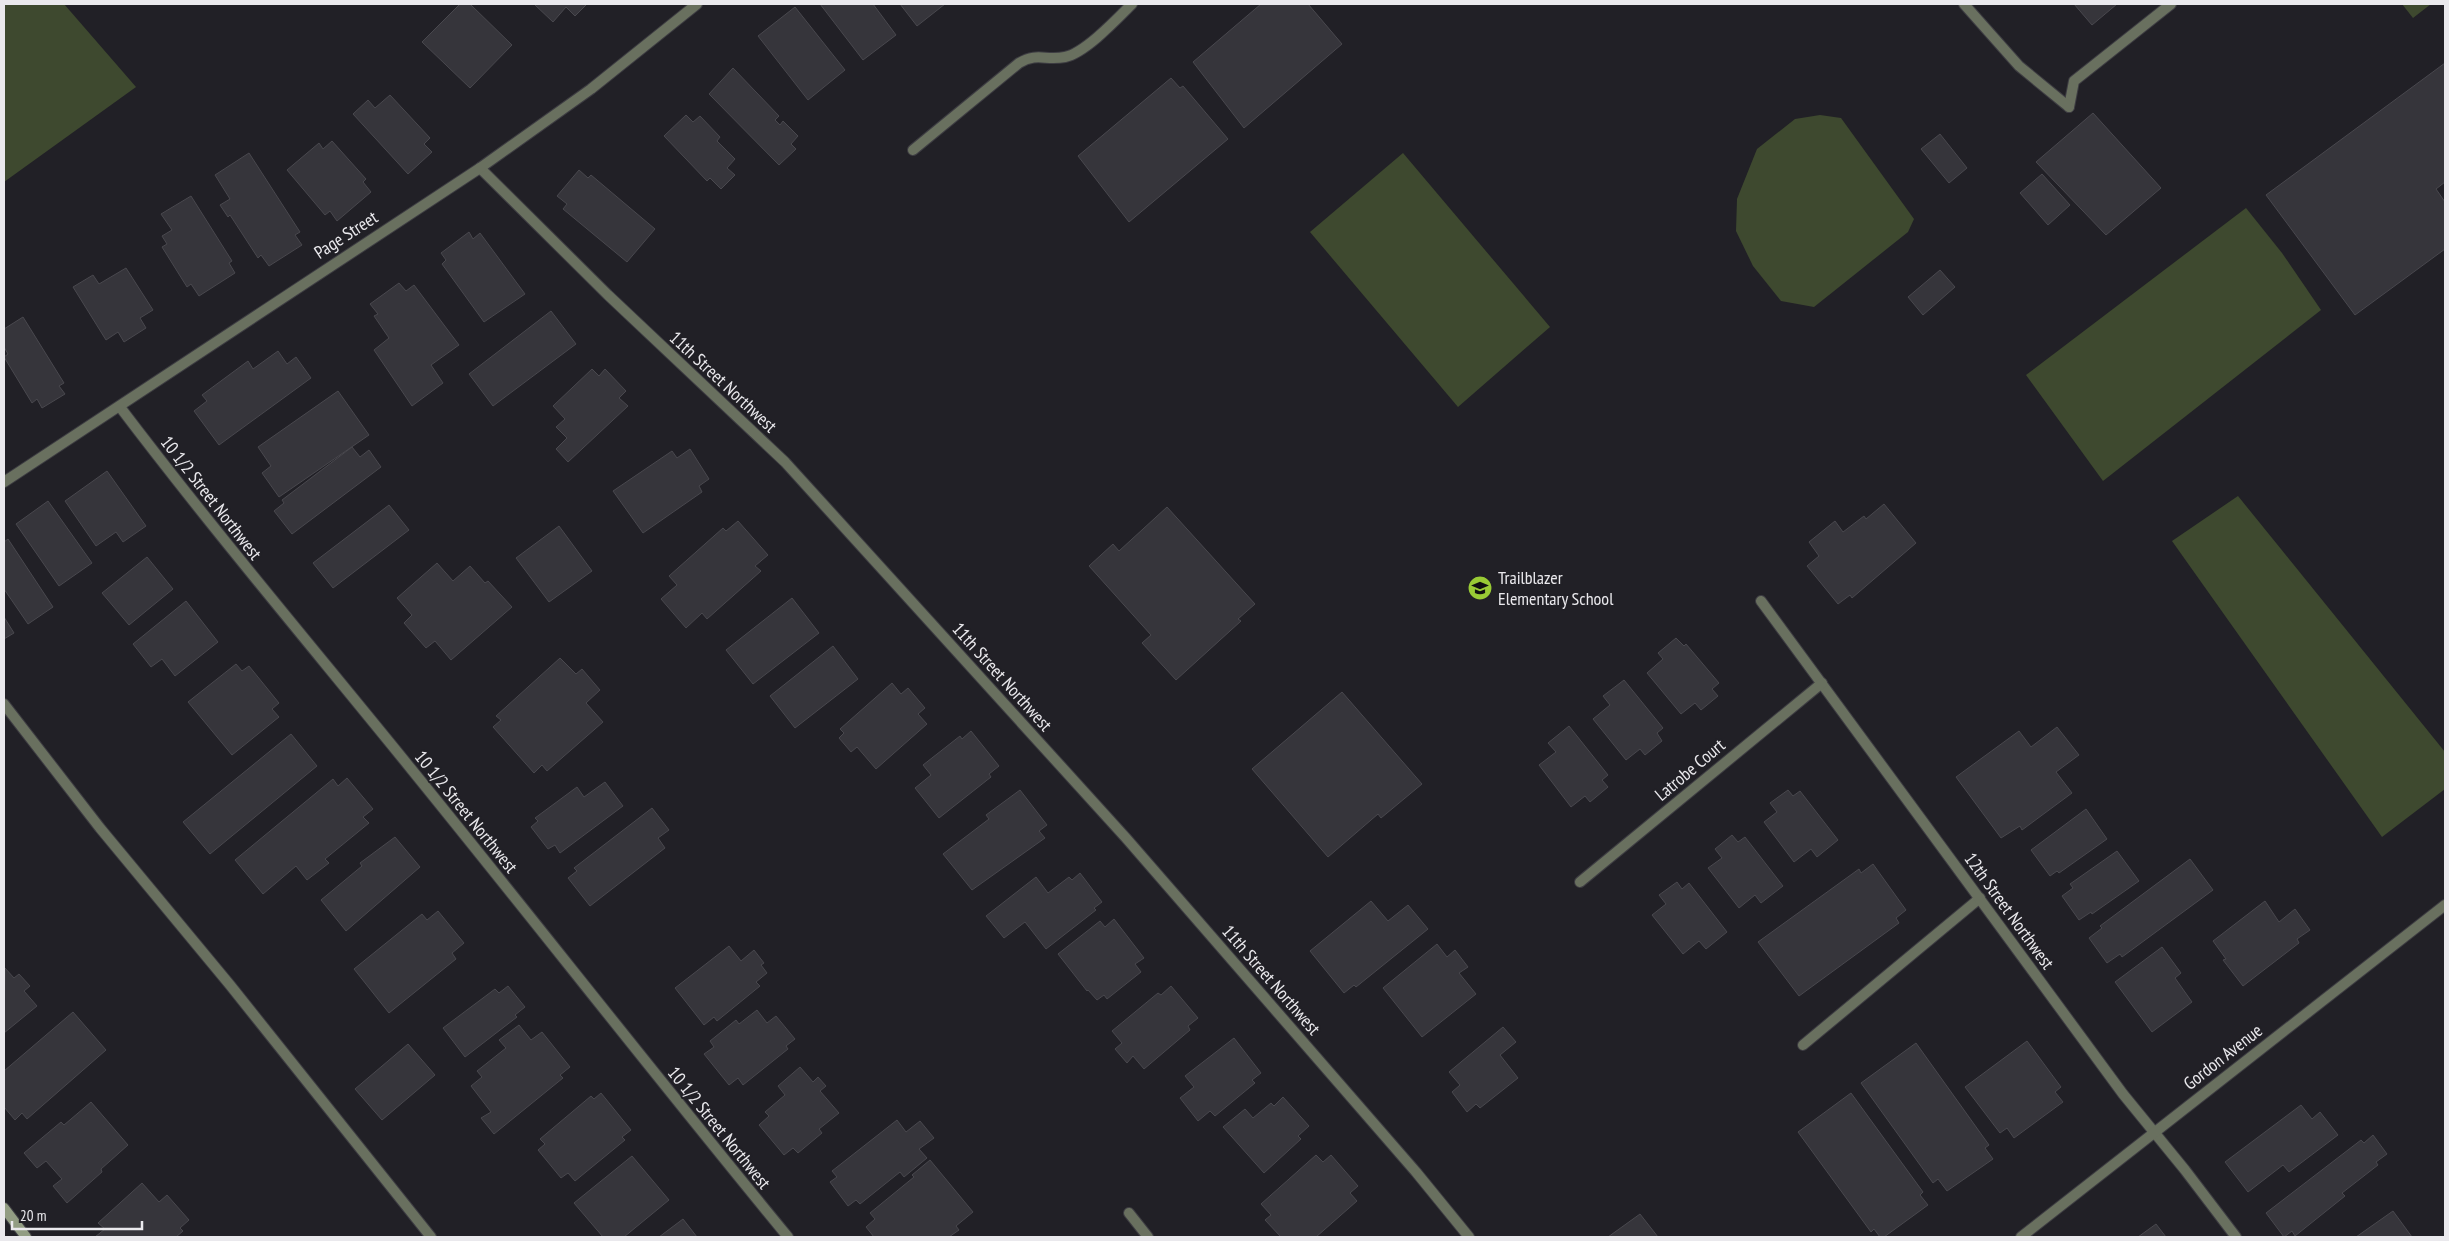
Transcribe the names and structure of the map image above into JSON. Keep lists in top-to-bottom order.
{
  "streets": {
    "street": [
      "Page Street",
      "11th Street Northwest",
      "10 1/2 Street Northwest",
      "Latrobe Court",
      "12th Street Northwest",
      "Gordon Avenue"
    ]
  },
  "crossings": [
    ["Page Street", "11th Street Northwest"],
    ["Page Street", "10 1/2 Street Northwest"],
    ["Latrobe Court", "12th Street Northwest"],
    ["12th Street Northwest", "Gordon Avenue"]
  ],
  "places": {
    "school or university": ["Trailblazer Elementary School"]
  },
  "scale_bar": "20 m"
}
